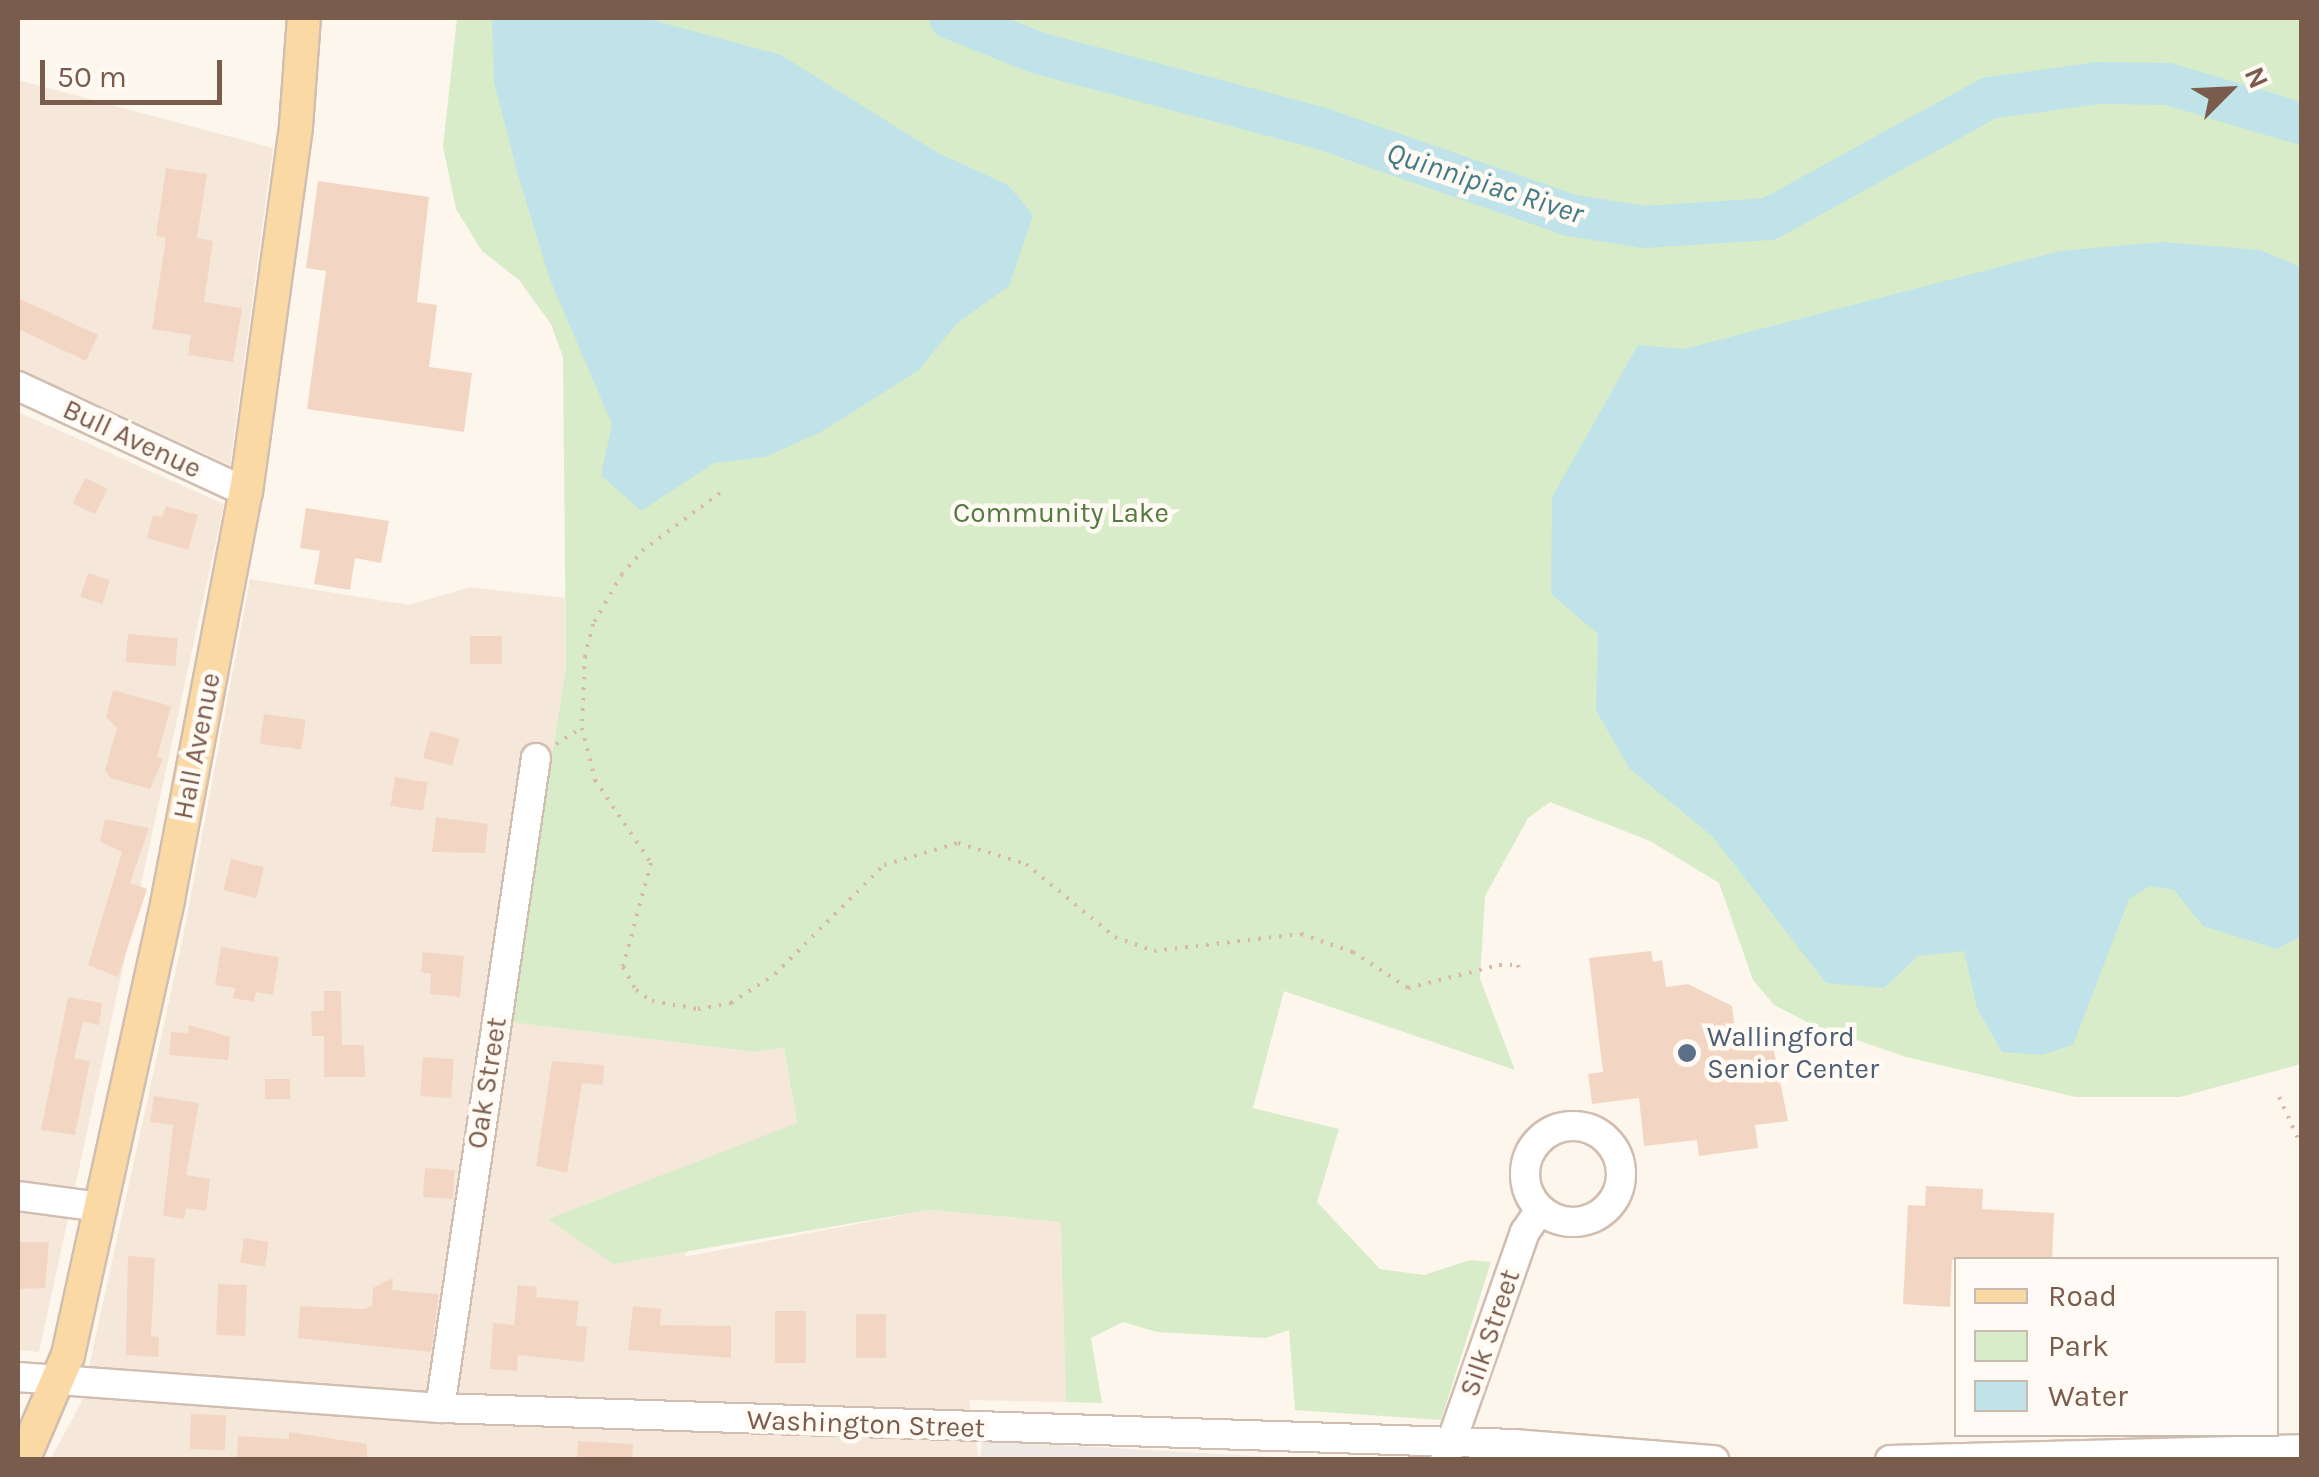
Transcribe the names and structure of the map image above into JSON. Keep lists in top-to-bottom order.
{
  "streets": {
    "main road": ["Hall Avenue"],
    "street": [
      "Bull Avenue",
      "Oak Street",
      "Silk Street",
      "Washington Street"
    ]
  },
  "crossings": [
    ["Bull Avenue", "Hall Avenue"],
    ["Hall Avenue", "Washington Street"],
    ["Oak Street", "Washington Street"],
    ["Silk Street", "Washington Street"]
  ],
  "water": ["Quinnipiac River"],
  "parks": ["Community Lake"],
  "places": ["Wallingford Senior Center"],
  "legend": ["Road", "Park", "Water"],
  "scale_bar": "50 m",
  "north": "top right"
}
